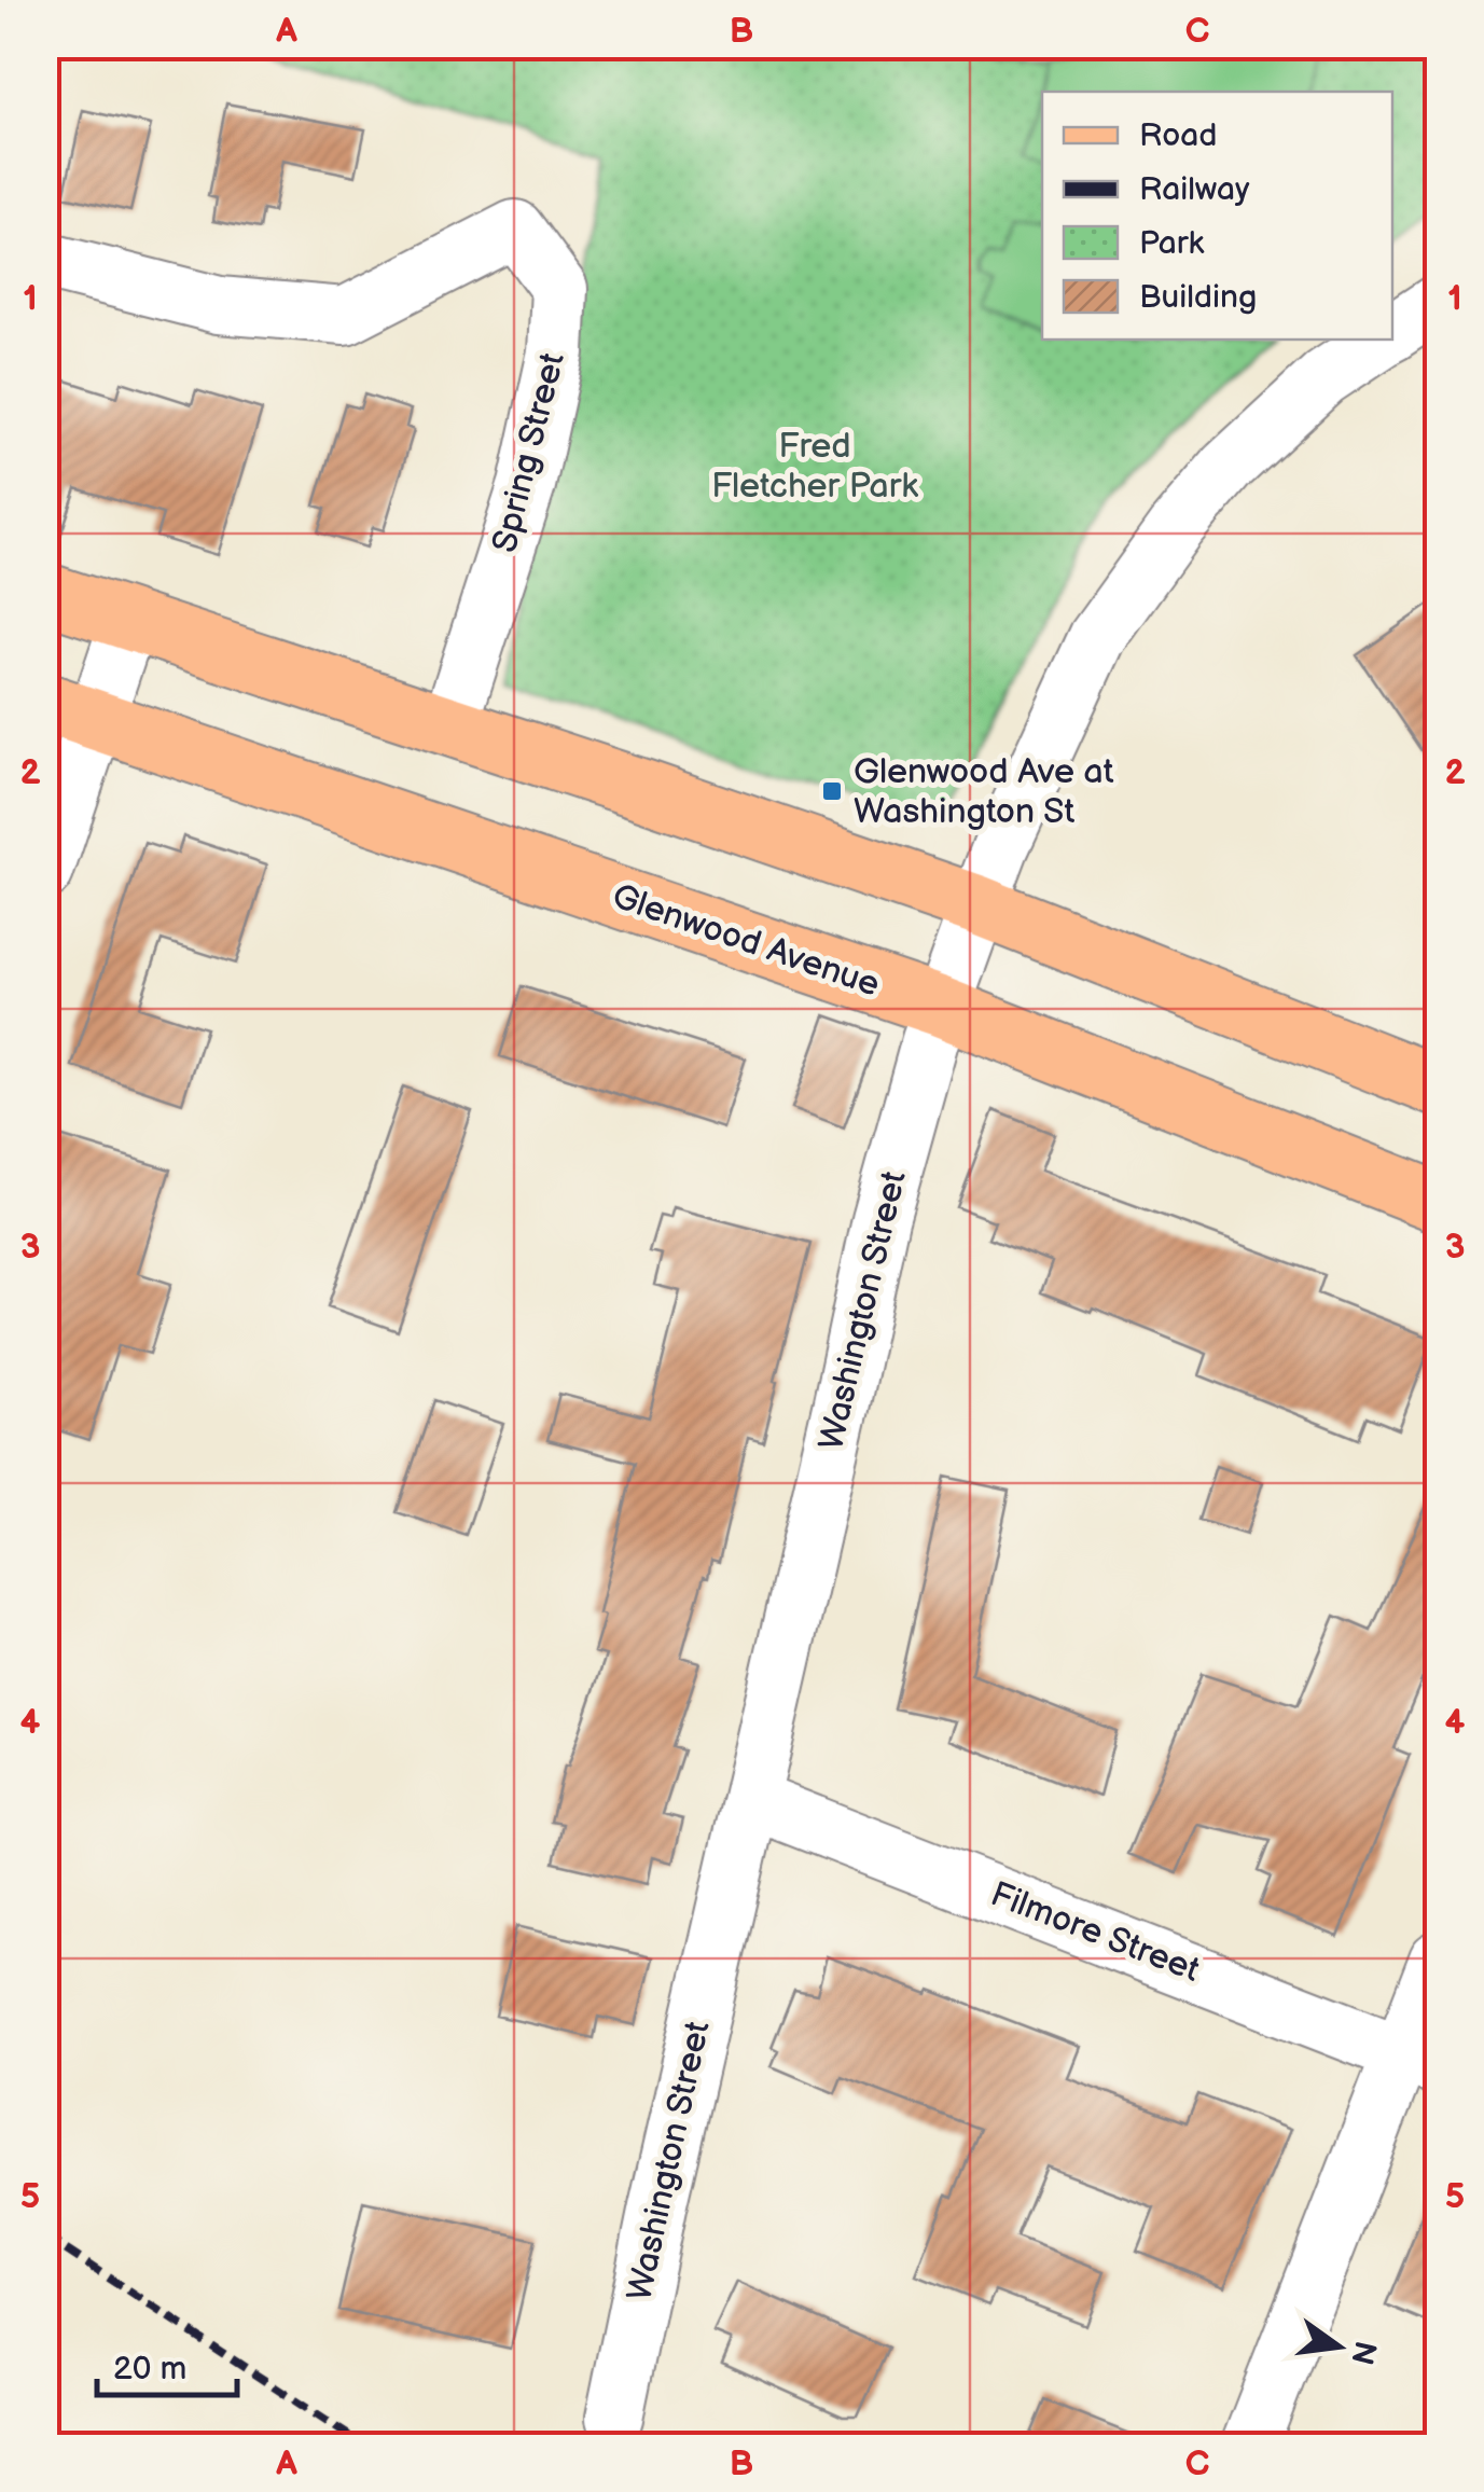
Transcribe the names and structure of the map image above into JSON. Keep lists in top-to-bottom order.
{
  "streets": {
    "main road": ["Glenwood Avenue"],
    "street": ["Spring Street", "Washington Street", "Filmore Street"]
  },
  "crossings": [
    ["Glenwood Avenue", "Washington Street"],
    ["Washington Street", "Filmore Street"]
  ],
  "parks": ["Fred Fletcher Park"],
  "places": {
    "transit": ["Glenwood Ave at Washington St"]
  },
  "legend": [
    "Road",
    "Railway",
    "Park",
    "Building"
  ],
  "scale_bar": "20 m",
  "north": "right",
  "grid": {
    "columns": ["A", "B", "C"],
    "rows": [
      "1",
      "2",
      "3",
      "4",
      "5"
    ]
  }
}
